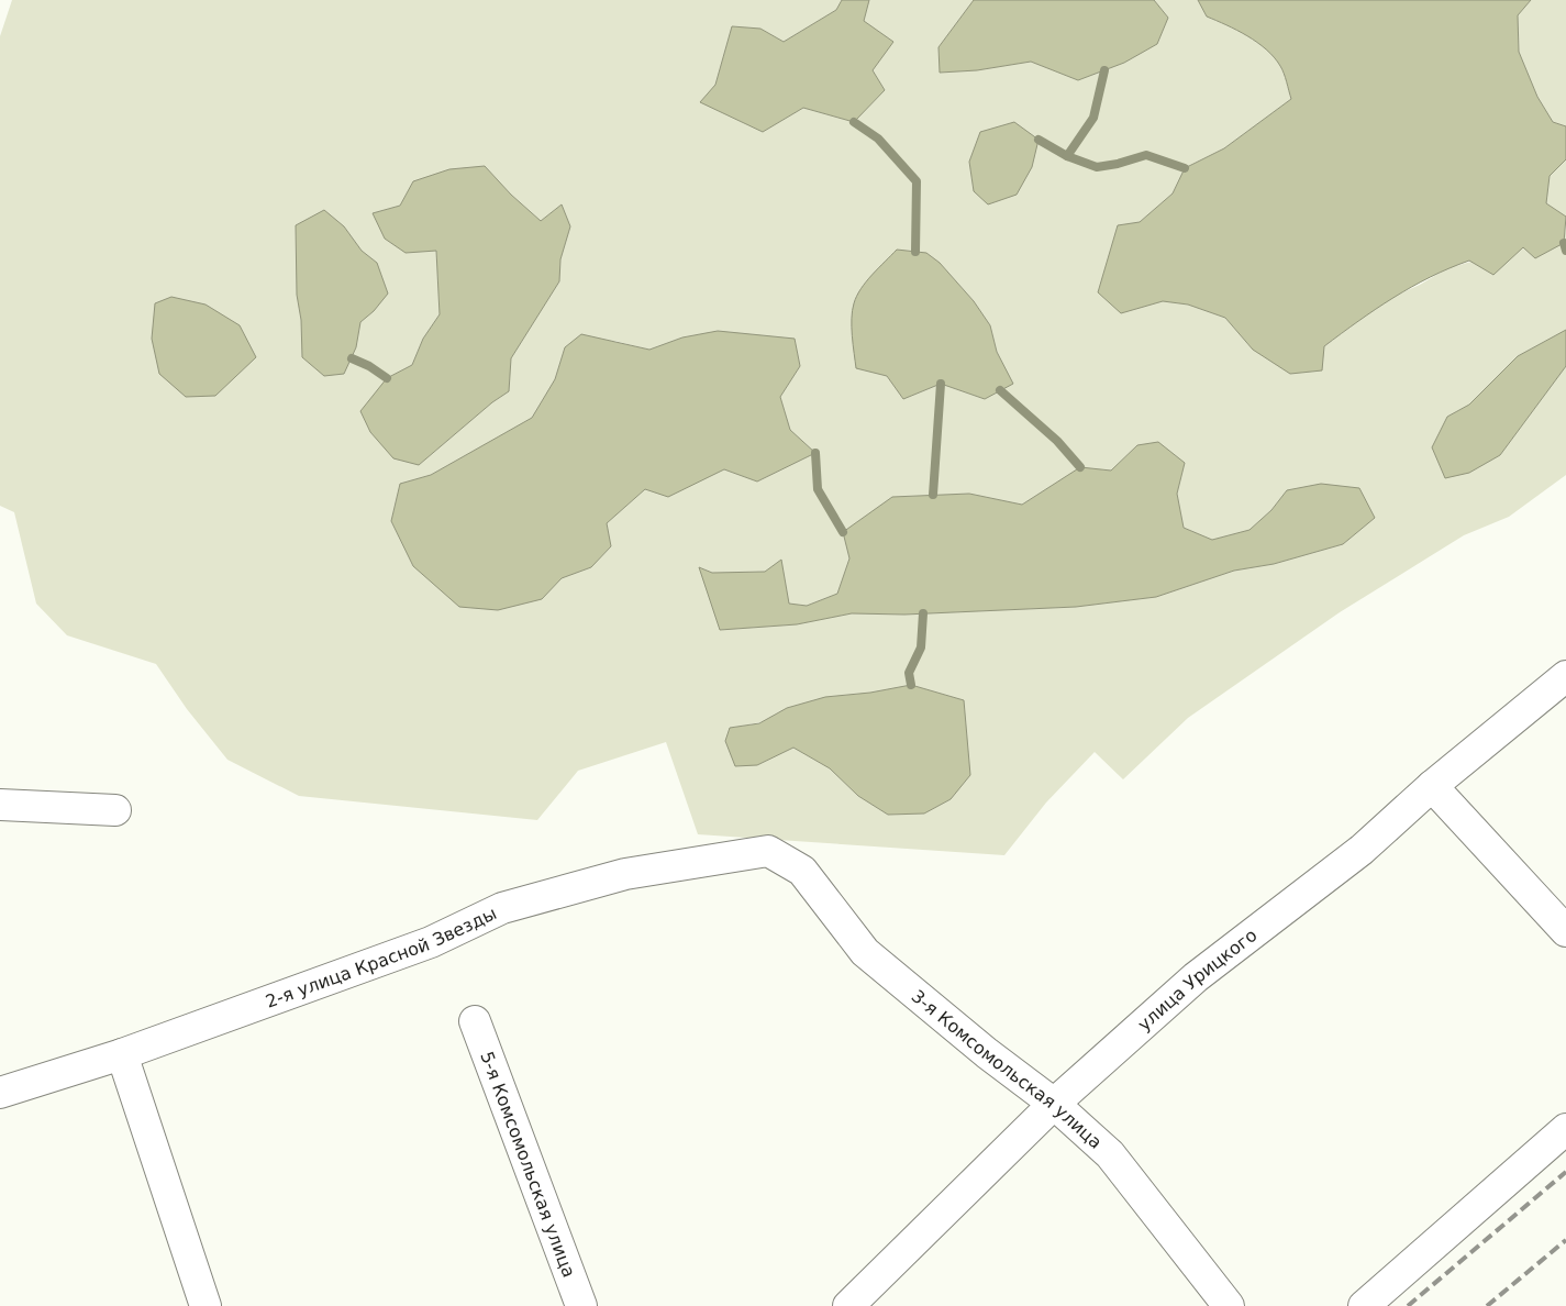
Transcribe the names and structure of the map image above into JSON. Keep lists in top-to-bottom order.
{
  "streets": {
    "street": [
      "2-я улица Красной Звезды",
      "улица Урицкого",
      "3-я Комсомольская улица",
      "5-я Комсомольская улица"
    ]
  },
  "crossings": [
    ["2-я улица Красной Звезды", "3-я Комсомольская улица"],
    ["улица Урицкого", "3-я Комсомольская улица"]
  ]
}
